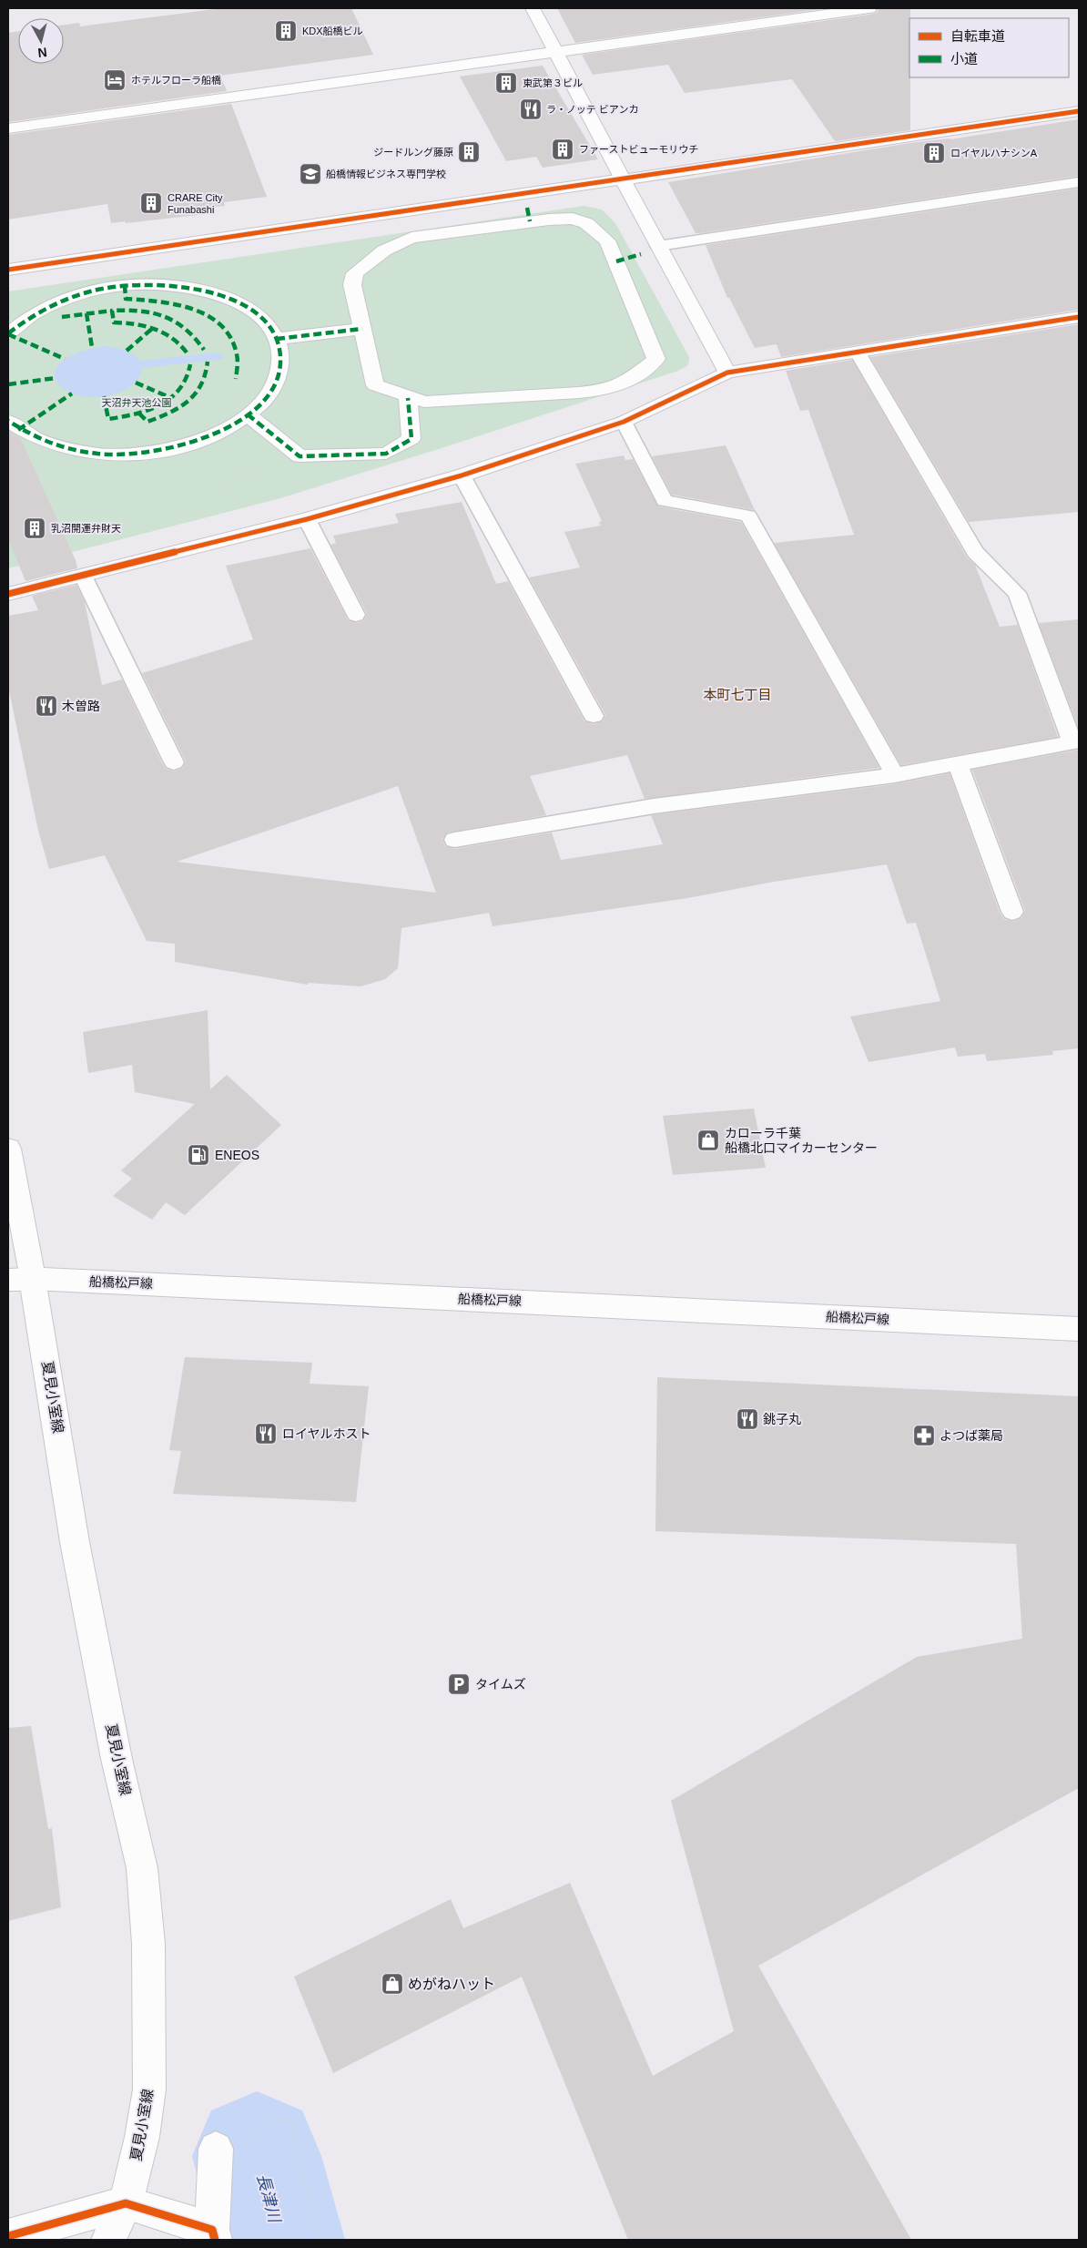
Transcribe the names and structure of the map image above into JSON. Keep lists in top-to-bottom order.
{
  "streets": {
    "street": ["船橋松戸線", "夏見小室線"]
  },
  "crossings": [
    ["船橋松戸線", "夏見小室線"]
  ],
  "districts": ["本町七丁目"],
  "water": ["長津川"],
  "parks": ["天沼弁天池公園"],
  "places": {
    "building": [
      "KDX船橋ビル",
      "東武第３ビル",
      "ファーストビューモリウチ",
      "ジードルング藤原",
      "ロイヤルハナシンA",
      "CRARE City Funabashi",
      "乳沼開運弁財天"
    ],
    "hotel": ["ホテルフローラ船橋"],
    "restaurant": [
      "ラ・ノッテ ビアンカ",
      "木曽路",
      "銚子丸",
      "ロイヤルホスト"
    ],
    "school or university": ["船橋情報ビジネス専門学校"],
    "shop": ["カローラ千葉 船橋北口マイカーセンター", "めがねハット"],
    "fuel station": ["ENEOS"],
    "pharmacy": ["よつば薬局"],
    "parking": ["タイムズ"]
  },
  "legend": ["自転車道", "小道"],
  "north": "bottom"
}
